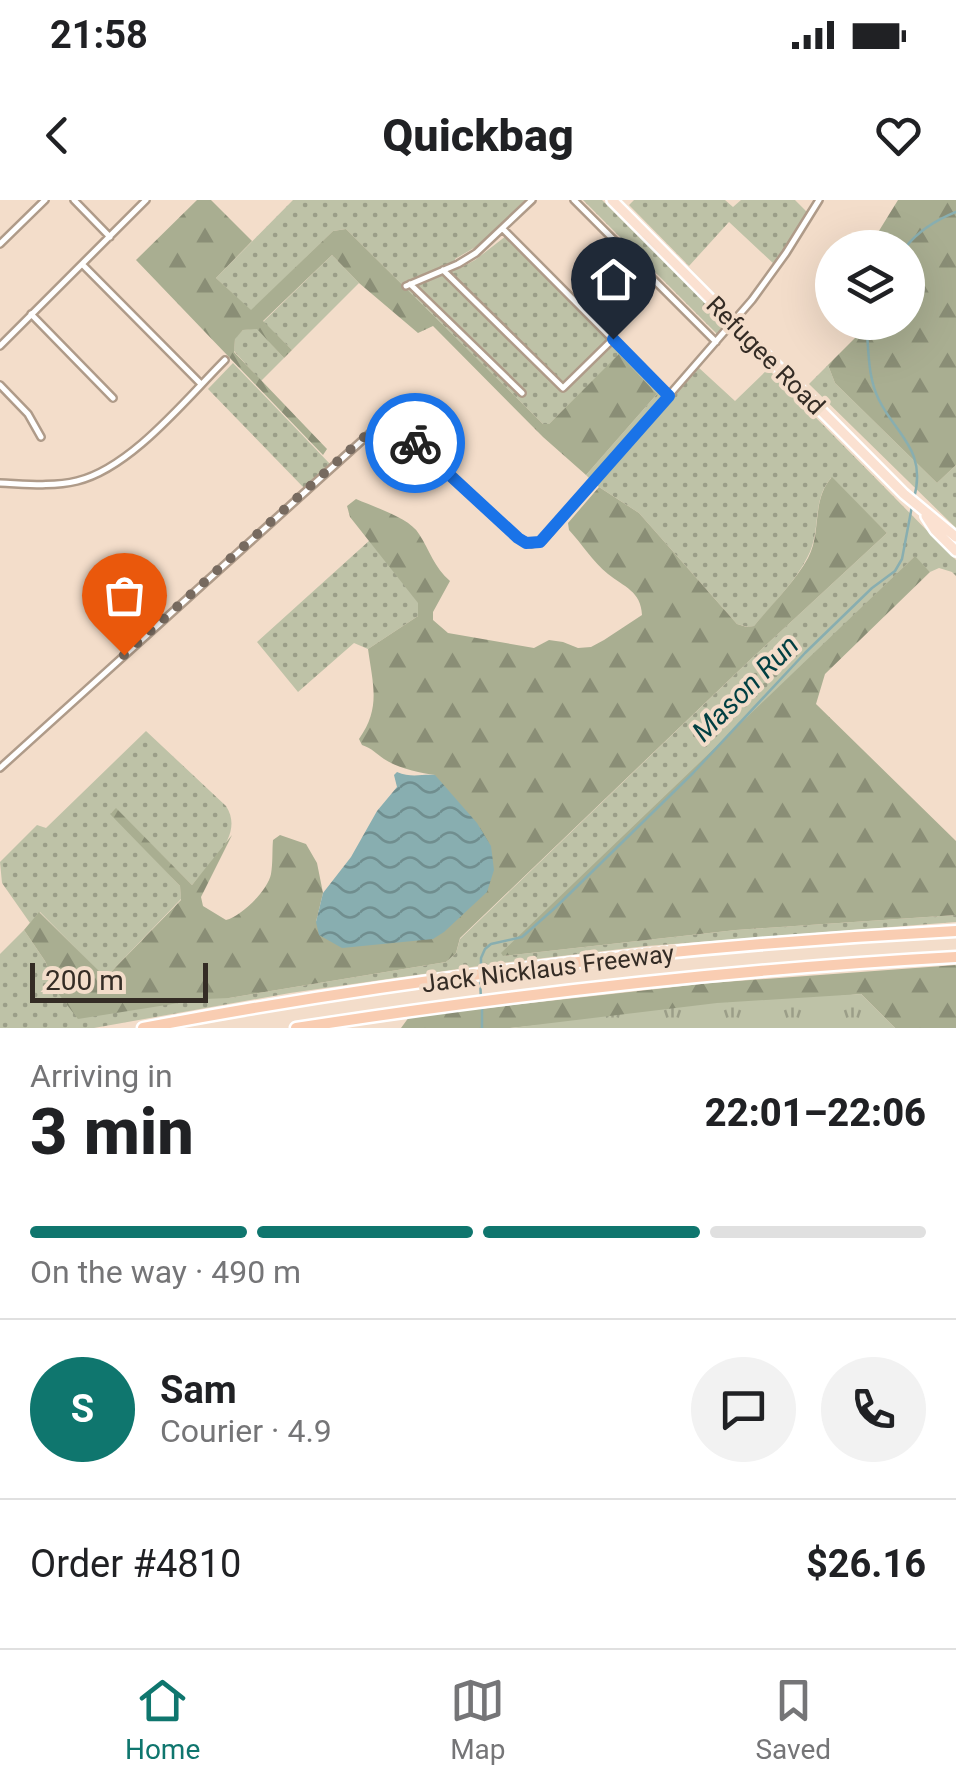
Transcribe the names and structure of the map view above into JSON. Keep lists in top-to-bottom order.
{
  "streets": {
    "highway": ["Jack Nicklaus Freeway"],
    "main road": ["Refugee Road"]
  },
  "water": ["Mason Run"],
  "scale_bar": "200 m",
  "page": {
    "status": "21:58",
    "header": "Quickbag",
    "scale": "200 m",
    "heading": ["3 min", "Arriving in", "22:01–22:06"],
    "panel": [
      "Sam",
      "Courier · 4.9",
      "Order #4810",
      "$26.16"
    ],
    "bar": "On the way · 490 m",
    "round": "S",
    "tabs": ["Home", "Map", "Saved"]
  }
}
